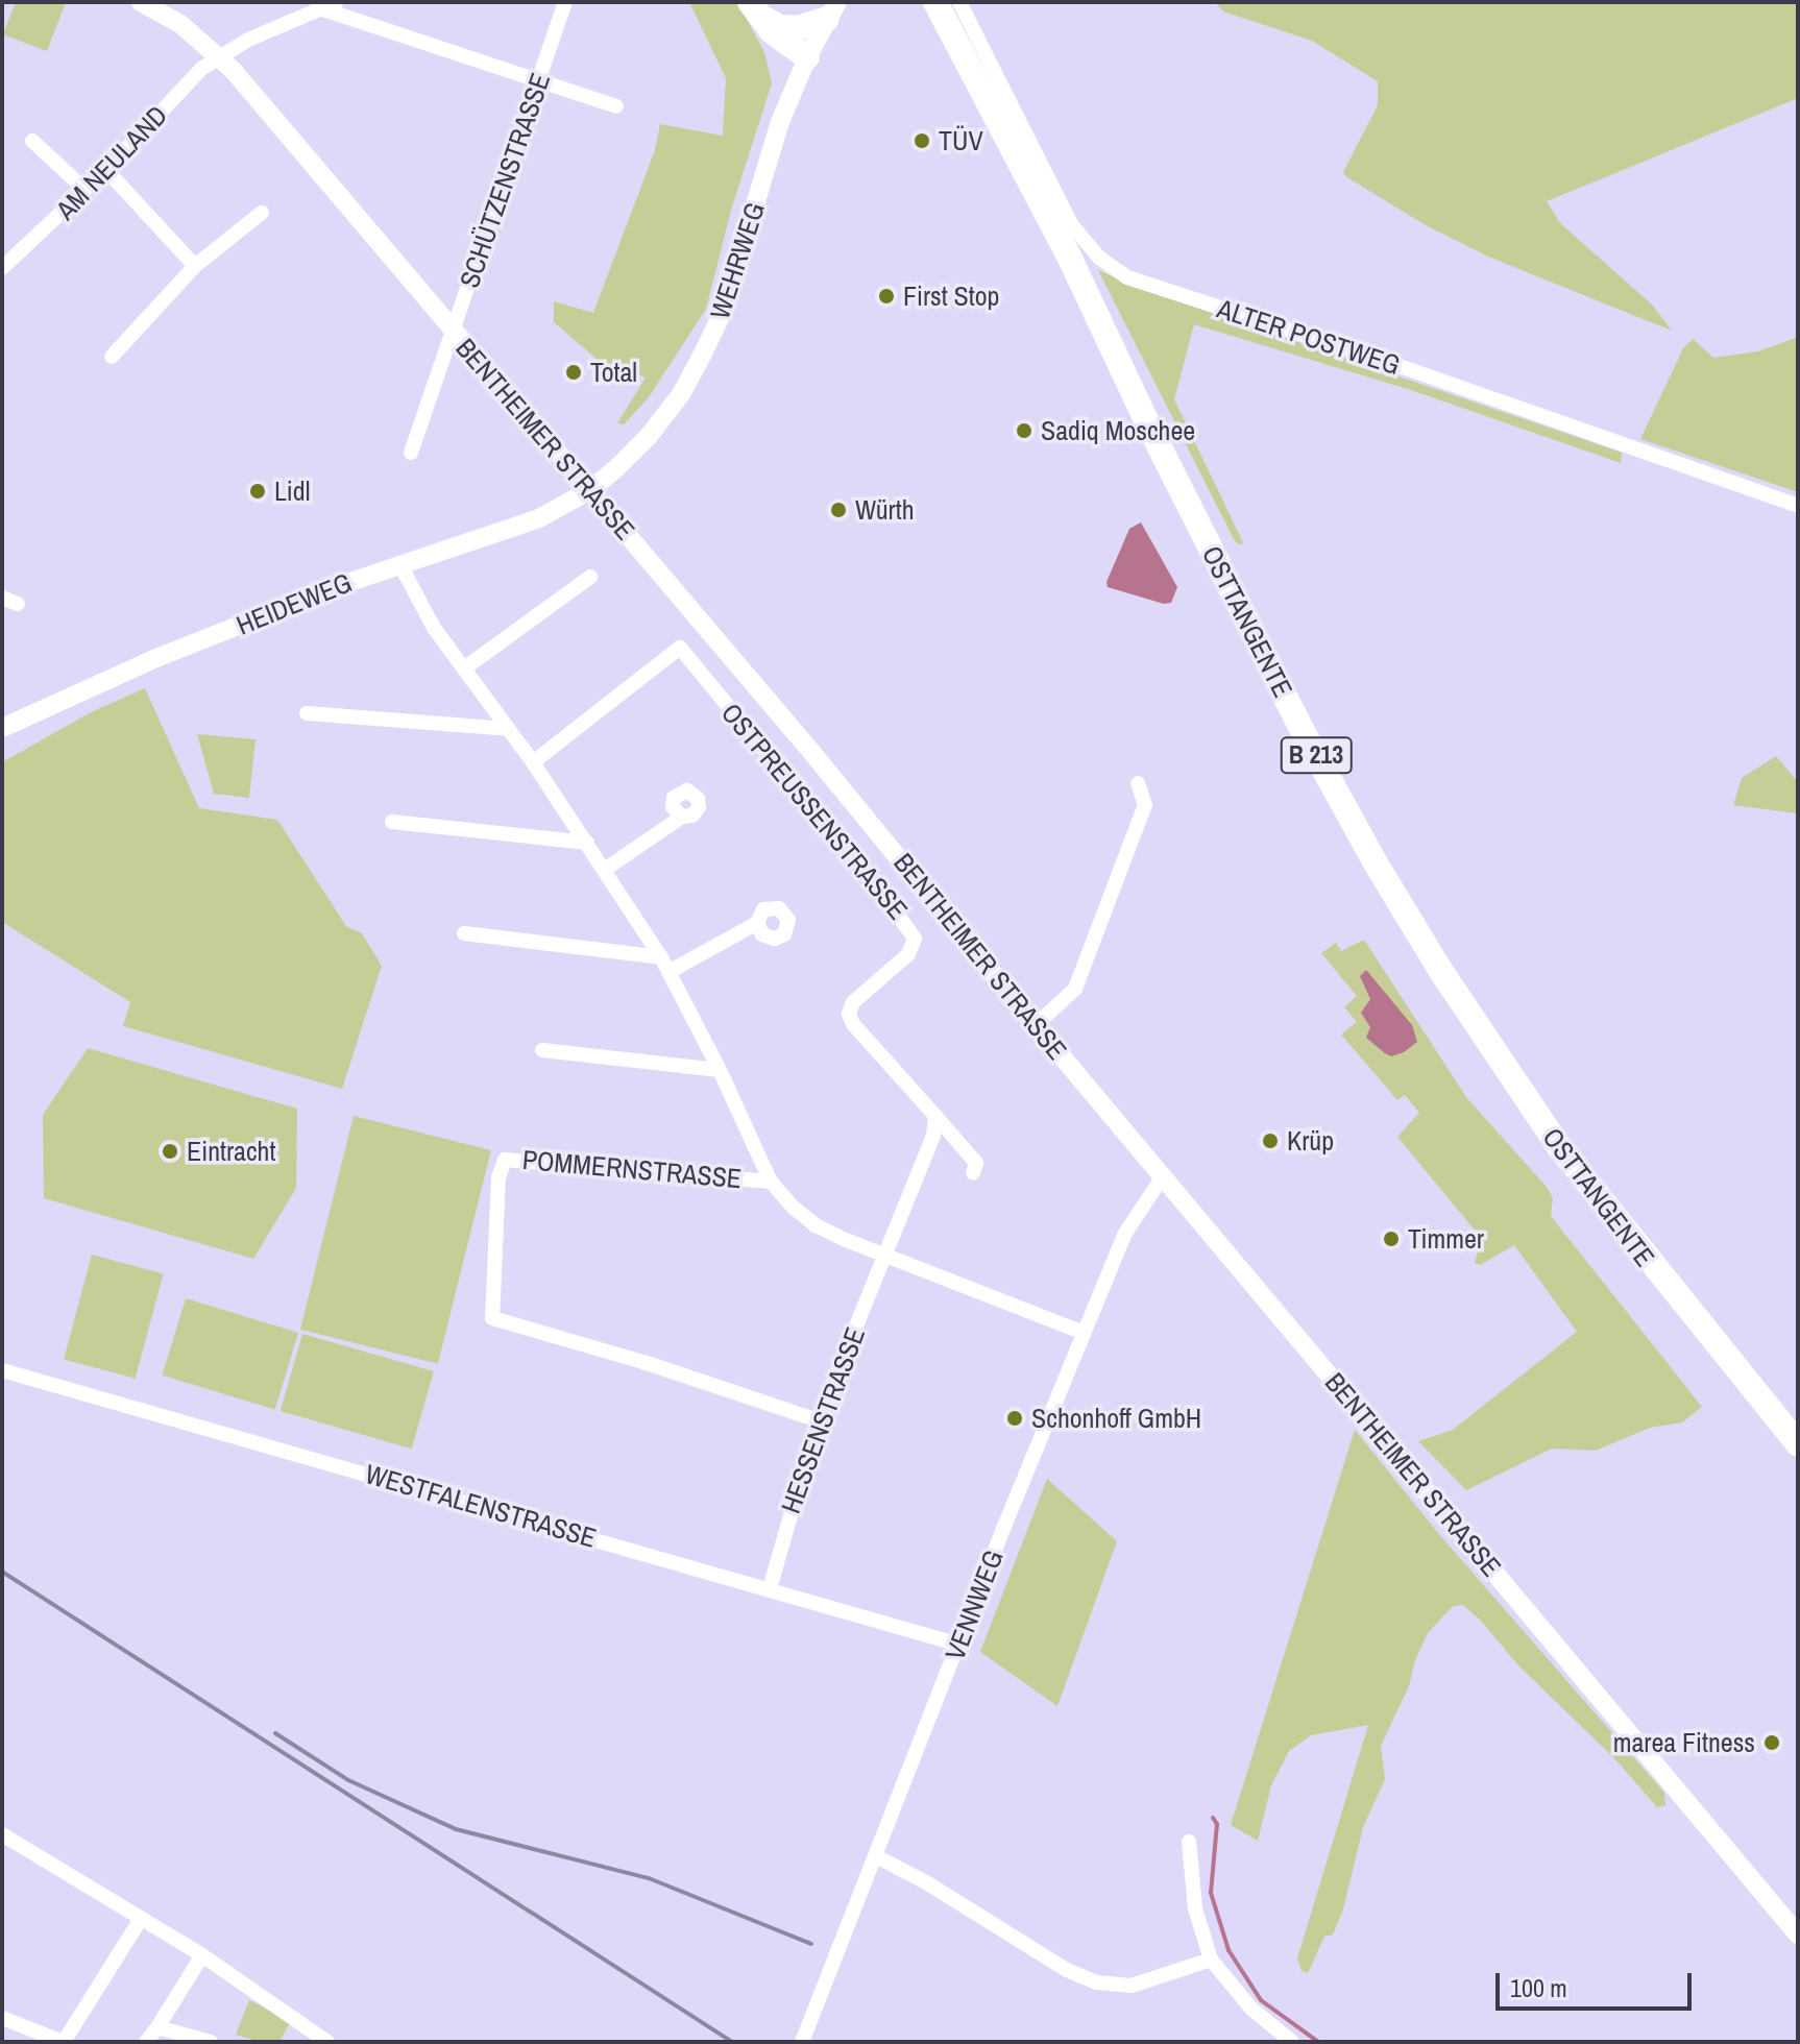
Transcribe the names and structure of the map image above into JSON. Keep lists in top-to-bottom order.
{
  "streets": {
    "main road": ["OSTTANGENTE", "B 213"],
    "street": [
      "AM NEULAND",
      "SCHÜTZENSTRASSE",
      "WEHRWEG",
      "ALTER POSTWEG",
      "BENTHEIMER STRASSE",
      "HEIDEWEG",
      "OSTPREUSSENSTRASSE",
      "POMMERNSTRASSE",
      "HESSENSTRASSE",
      "WESTFALENSTRASSE",
      "VENNWEG"
    ]
  },
  "crossings": [
    ["AM NEULAND", "BENTHEIMER STRASSE"],
    ["SCHÜTZENSTRASSE", "BENTHEIMER STRASSE"],
    ["WEHRWEG", "BENTHEIMER STRASSE"],
    ["WEHRWEG", "HEIDEWEG"],
    ["BENTHEIMER STRASSE", "HEIDEWEG"],
    ["BENTHEIMER STRASSE", "VENNWEG"],
    ["POMMERNSTRASSE", "HESSENSTRASSE"],
    ["HESSENSTRASSE", "WESTFALENSTRASSE"],
    ["WESTFALENSTRASSE", "VENNWEG"]
  ],
  "places": [
    "TÜV",
    "First Stop",
    "Total",
    "Sadiq Moschee",
    "Lidl",
    "Würth",
    "Krüp",
    "Eintracht",
    "Timmer",
    "Schonhoff GmbH",
    "marea Fitness"
  ],
  "scale_bar": "100 m"
}
